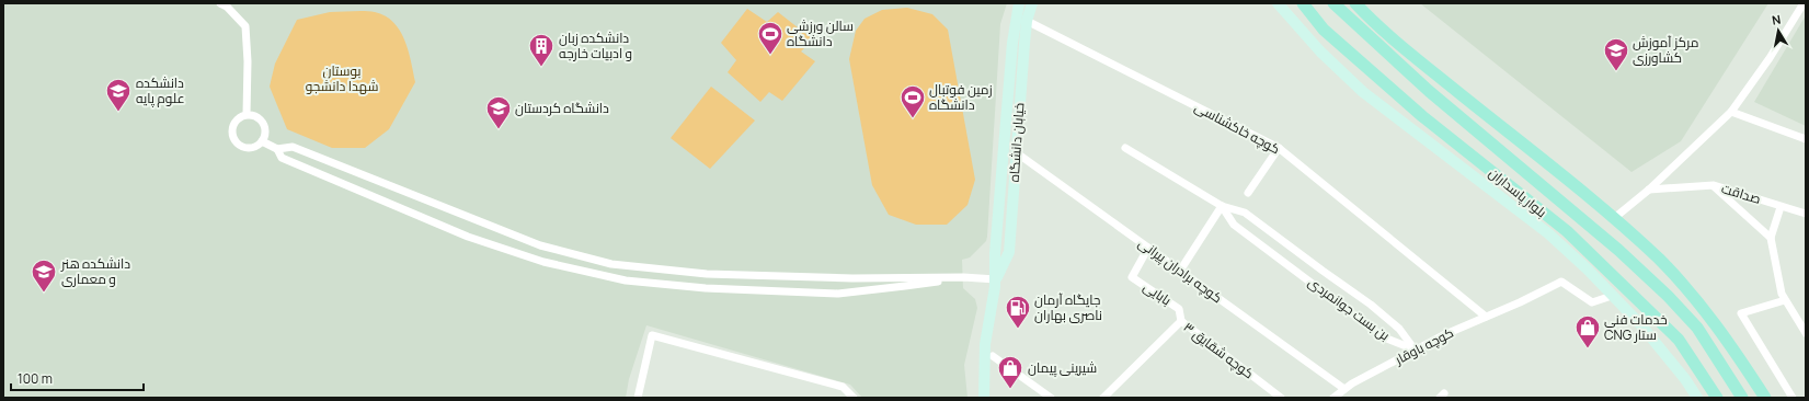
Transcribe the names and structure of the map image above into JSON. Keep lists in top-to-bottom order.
{
  "streets": {
    "main road": ["بلوار پاسداران"],
    "street": [
      "کوچه خاکشناسی",
      "خیابان دانشگاه",
      "صداقت",
      "کوچه برادران پیرانی",
      "بابایی",
      "بن بست جوانمردی",
      "کوچه باوقار",
      "کوچه شقایق ۳"
    ]
  },
  "crossings": [
    ["کوچه خاکشناسی", "خیابان دانشگاه"],
    ["کوچه خاکشناسی", "کوچه باوقار"],
    ["خیابان دانشگاه", "کوچه برادران پیرانی"],
    ["کوچه برادران پیرانی", "بابایی"],
    ["کوچه برادران پیرانی", "کوچه باوقار"],
    ["بابایی", "کوچه شقایق ۳"],
    ["بن بست جوانمردی", "کوچه باوقار"]
  ],
  "parks": ["بوستان شهدا دانشجو"],
  "places": {
    "sports": ["سالن ورزشی دانشگاه", "زمین فوتبال دانشگاه"],
    "building": ["دانشکده زبان و ادبیات خارجه"],
    "school or university": [
      "مرکز آموزش کشاورزی",
      "دانشکده علوم پایه",
      "دانشگاه کردستان",
      "دانشکده هنر و معماری"
    ],
    "fuel station": ["جایگاه آرمان ناصری بهاران"],
    "shop": ["خدمات فنی‌ CNG ستار", "شیرینی پیمان"]
  },
  "scale_bar": "100 m",
  "north": "top"
}
